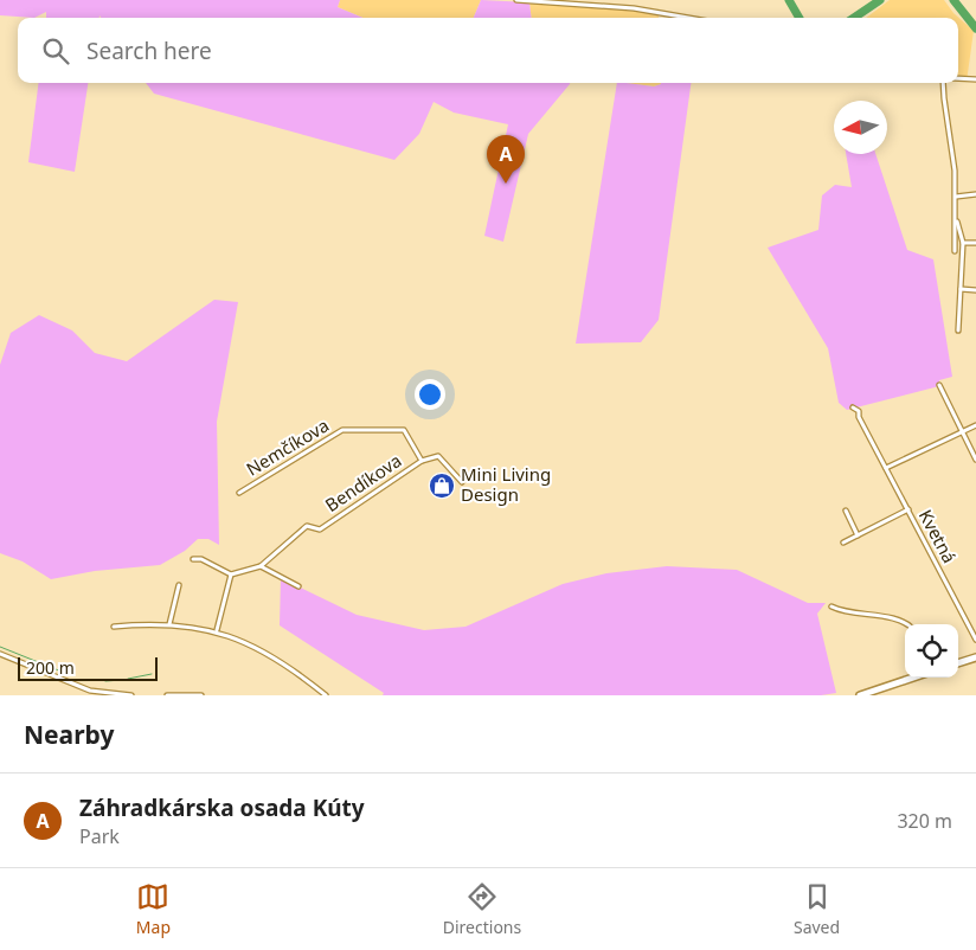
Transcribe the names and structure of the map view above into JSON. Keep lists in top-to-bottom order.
{
  "streets": {
    "street": ["Nemčíkova", "Bendíkova", "Kvetná"]
  },
  "crossings": [
    ["Nemčíkova", "Bendíkova"]
  ],
  "places": {
    "shop": ["Mini Living Design"]
  },
  "scale_bar": "200 m",
  "north": "left",
  "page": {
    "search": "Search here",
    "pins": "A",
    "scale": "200 m",
    "heading": "Nearby",
    "list": [
      {
        "mark": "A",
        "name": "Záhradkárska osada Kúty",
        "note": "Park",
        "value": "320 m"
      }
    ],
    "nav": ["Map", "Directions", "Saved"]
  }
}
